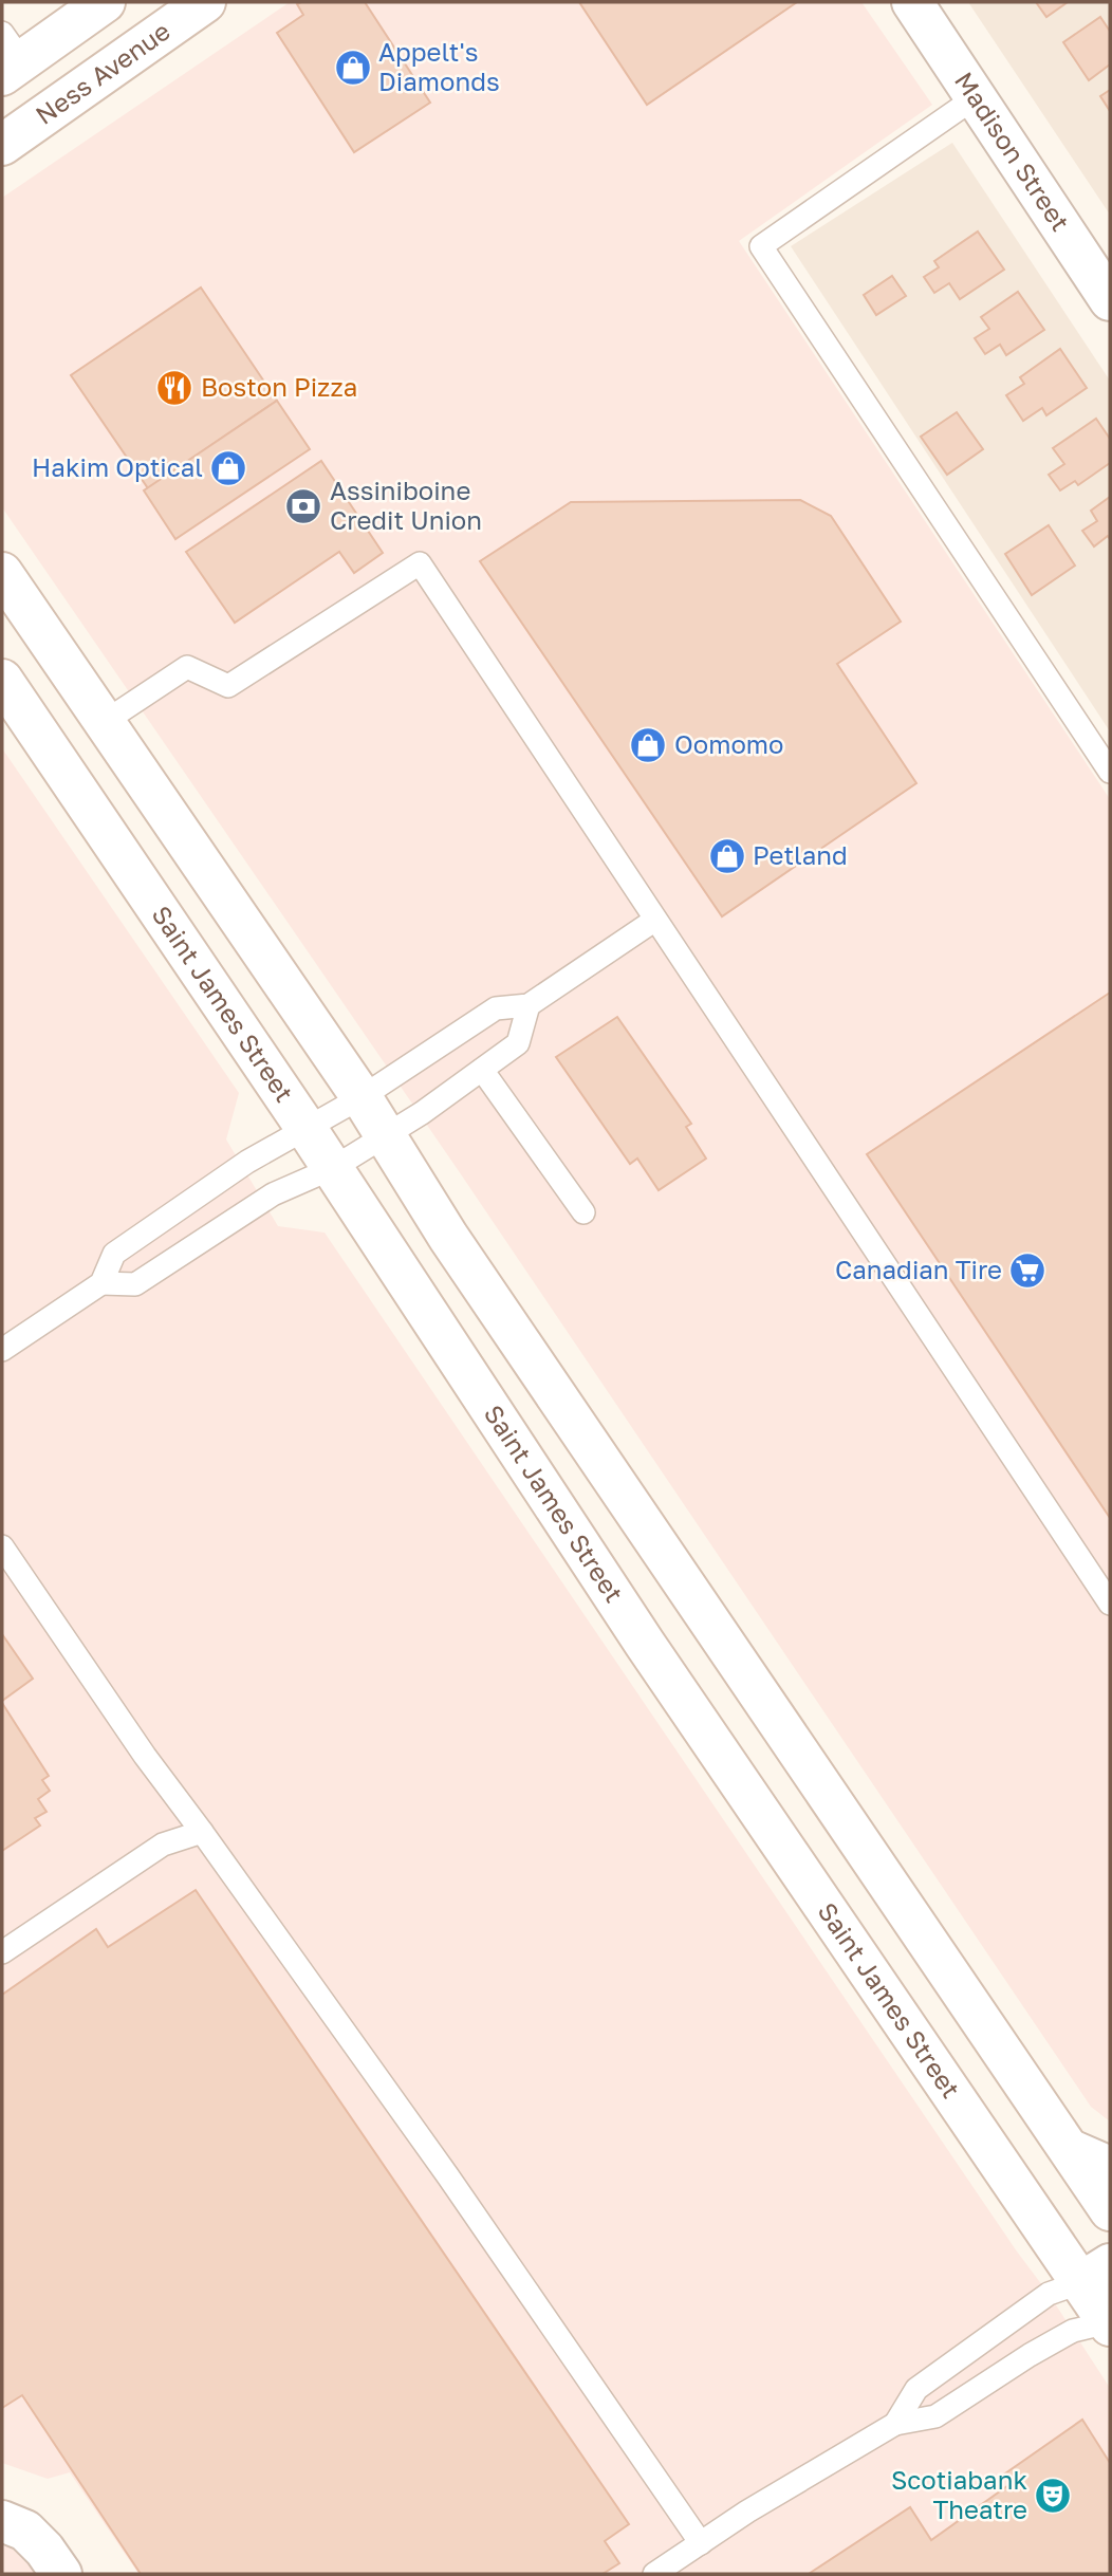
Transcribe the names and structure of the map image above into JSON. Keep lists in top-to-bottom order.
{
  "streets": {
    "main road": ["Ness Avenue", "Madison Street", "Saint James Street"]
  },
  "places": {
    "shop": [
      "Appelt's Diamonds",
      "Hakim Optical",
      "Oomomo",
      "Petland"
    ],
    "restaurant": ["Boston Pizza"],
    "bank": ["Assiniboine Credit Union"],
    "supermarket": ["Canadian Tire"],
    "theatre": ["Scotiabank Theatre"]
  }
}
